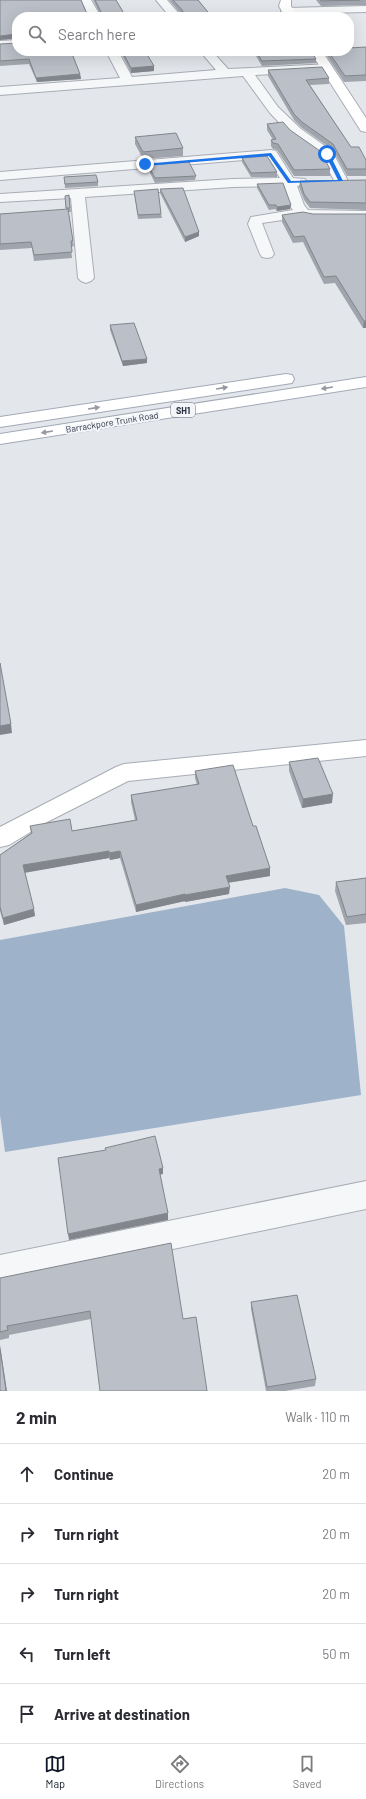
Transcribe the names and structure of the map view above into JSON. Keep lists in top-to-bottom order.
{
  "streets": {
    "main road": ["SH1", "Barrackpore Trunk Road"]
  },
  "page": {
    "search": "Search here",
    "heading": ["2 min", "Walk · 110 m"],
    "list": [
      ["Continue", "20 m"],
      ["Turn right", "20 m"],
      ["Turn right", "20 m"],
      ["Turn left", "50 m"],
      "Arrive at destination"
    ],
    "nav": ["Map", "Directions", "Saved"]
  }
}
